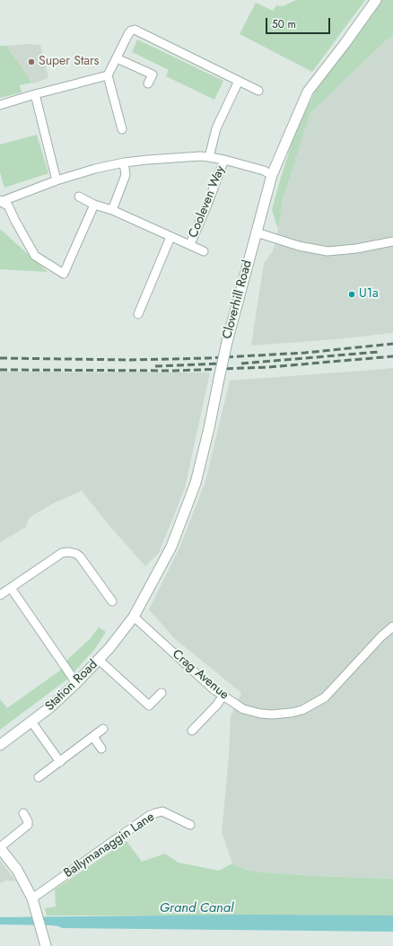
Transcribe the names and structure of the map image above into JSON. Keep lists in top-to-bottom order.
{
  "streets": {
    "street": [
      "Cooleven Way",
      "Cloverhill Road",
      "Crag Avenue",
      "Station Road",
      "Ballymanaggin Lane"
    ]
  },
  "crossings": [
    ["Cloverhill Road", "Crag Avenue"],
    ["Cloverhill Road", "Station Road"],
    ["Crag Avenue", "Station Road"]
  ],
  "water": ["Grand Canal"],
  "places": ["Super Stars", "U1a"],
  "scale_bar": "50 m"
}
